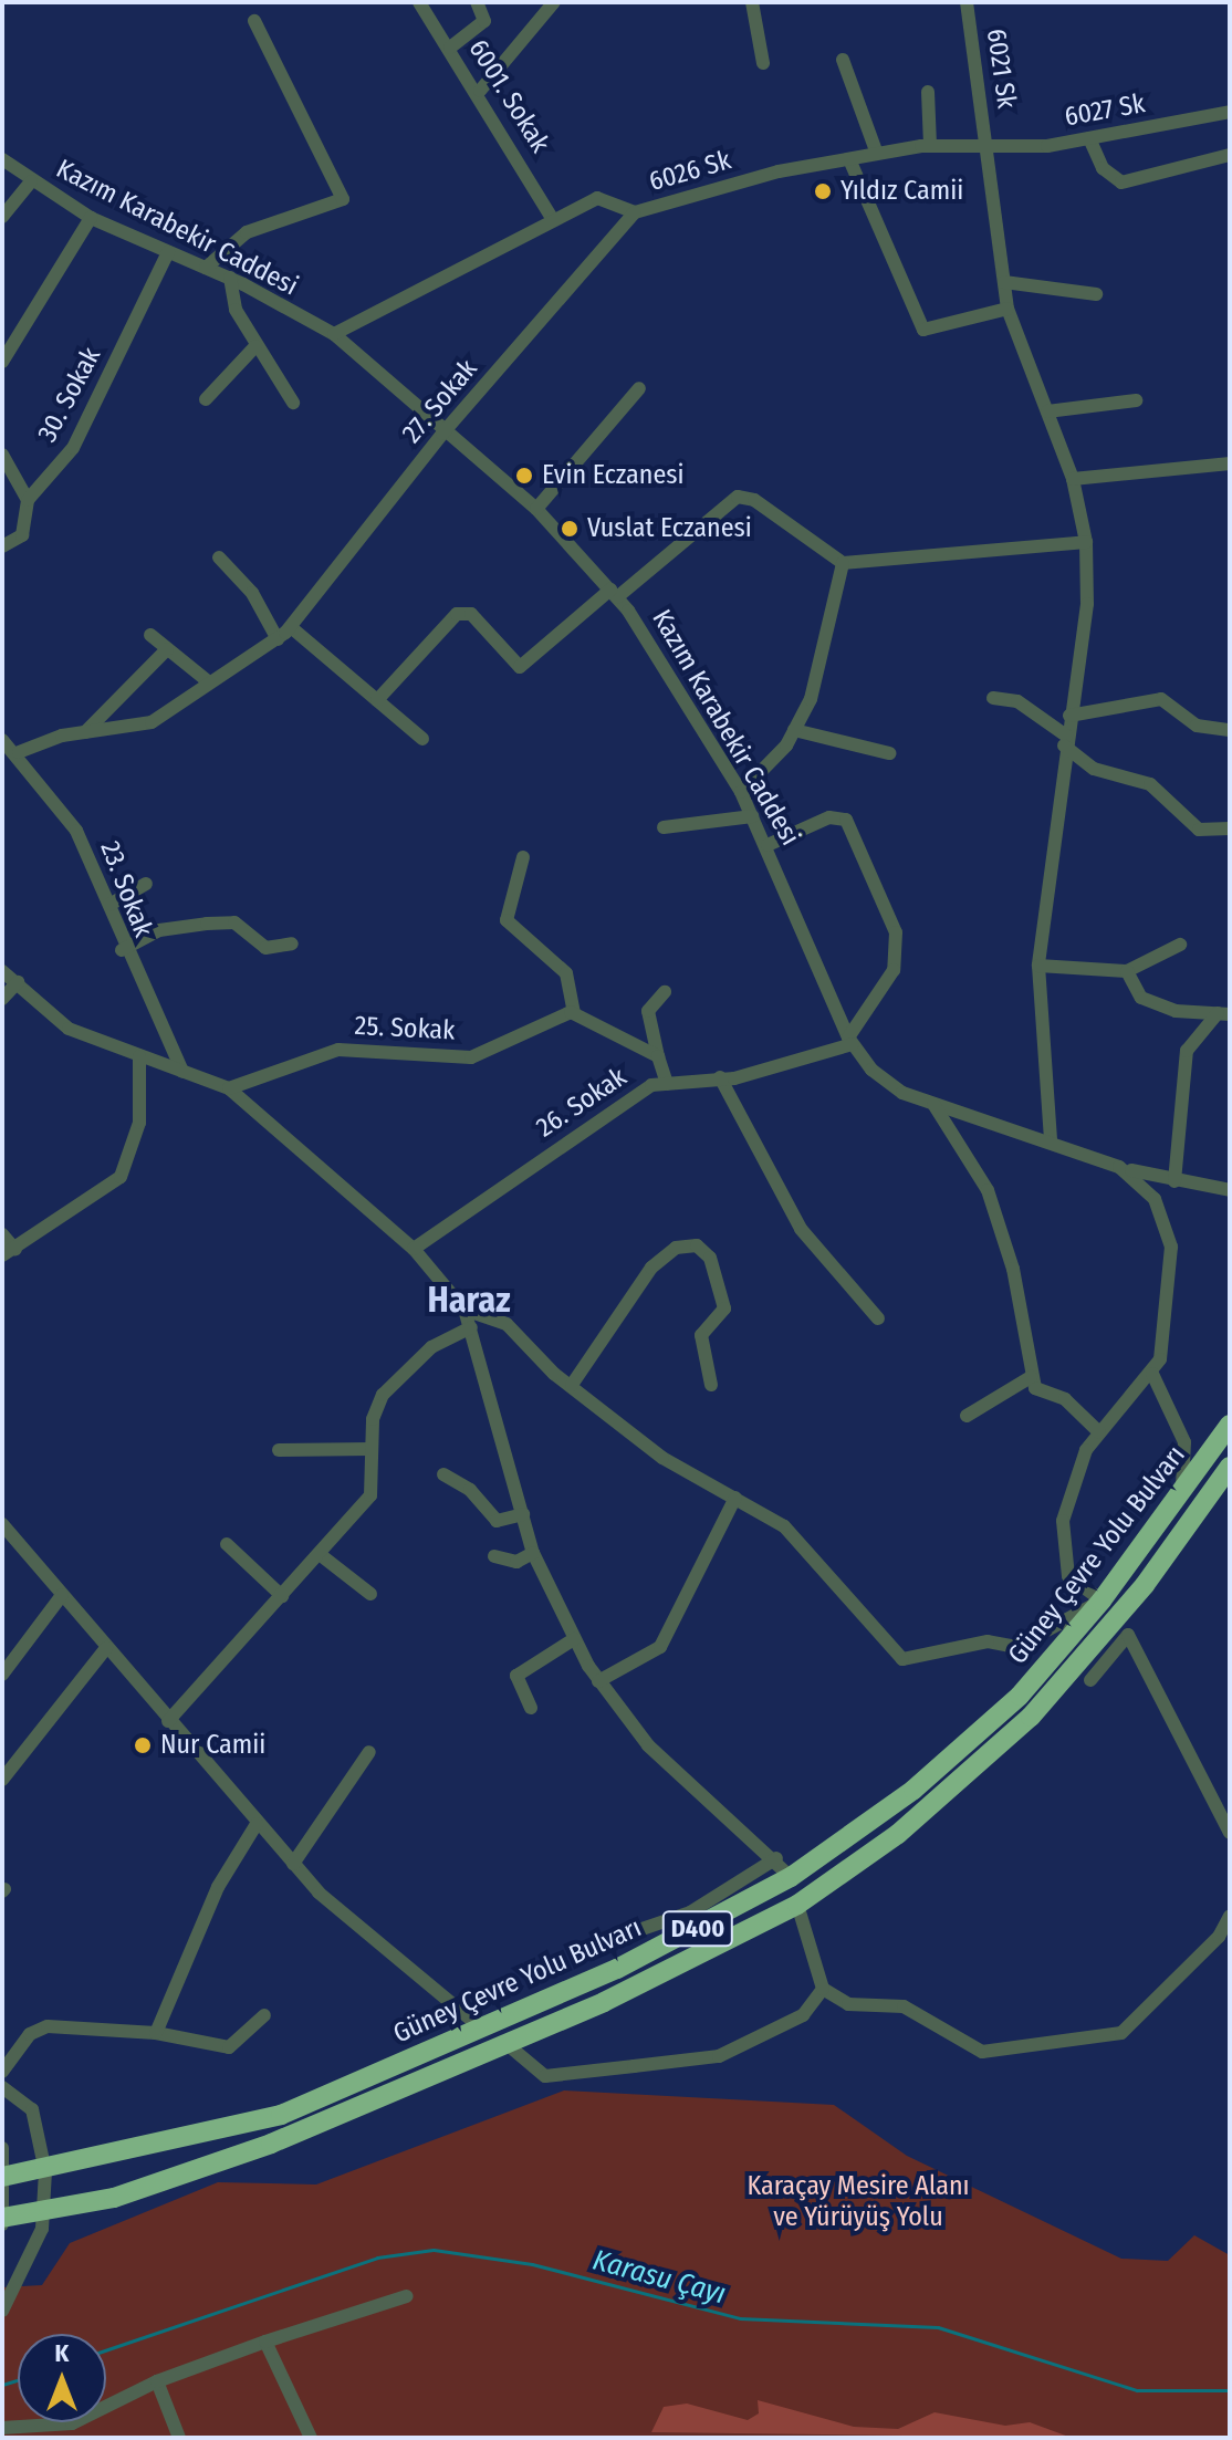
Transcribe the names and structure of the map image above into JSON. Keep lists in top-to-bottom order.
{
  "streets": {
    "highway": ["Güney Çevre Yolu Bulvarı", "D400"],
    "street": [
      "6021 Sk",
      "6001. Sokak",
      "6027 Sk",
      "6026 Sk",
      "Kazım Karabekir Caddesi",
      "30. Sokak",
      "27. Sokak",
      "23. Sokak",
      "25. Sokak",
      "26. Sokak"
    ]
  },
  "crossings": [
    ["6021 Sk", "6027 Sk"],
    ["6021 Sk", "6026 Sk"],
    ["6021 Sk", "Kazım Karabekir Caddesi"],
    ["6001. Sokak", "6026 Sk"],
    ["6027 Sk", "6026 Sk"],
    ["6026 Sk", "Kazım Karabekir Caddesi"],
    ["6026 Sk", "27. Sokak"],
    ["Kazım Karabekir Caddesi", "30. Sokak"],
    ["Kazım Karabekir Caddesi", "27. Sokak"],
    ["Kazım Karabekir Caddesi", "26. Sokak"],
    ["Kazım Karabekir Caddesi", "Güney Çevre Yolu Bulvarı"],
    ["27. Sokak", "23. Sokak"]
  ],
  "districts": ["Haraz"],
  "water": ["Karasu Çayı"],
  "parks": ["Karaçay Mesire Alanı ve Yürüyüş Yolu"],
  "places": [
    "Yıldız Camii",
    "Evin Eczanesi",
    "Vuslat Eczanesi",
    "Nur Camii"
  ],
  "north": "top"
}
